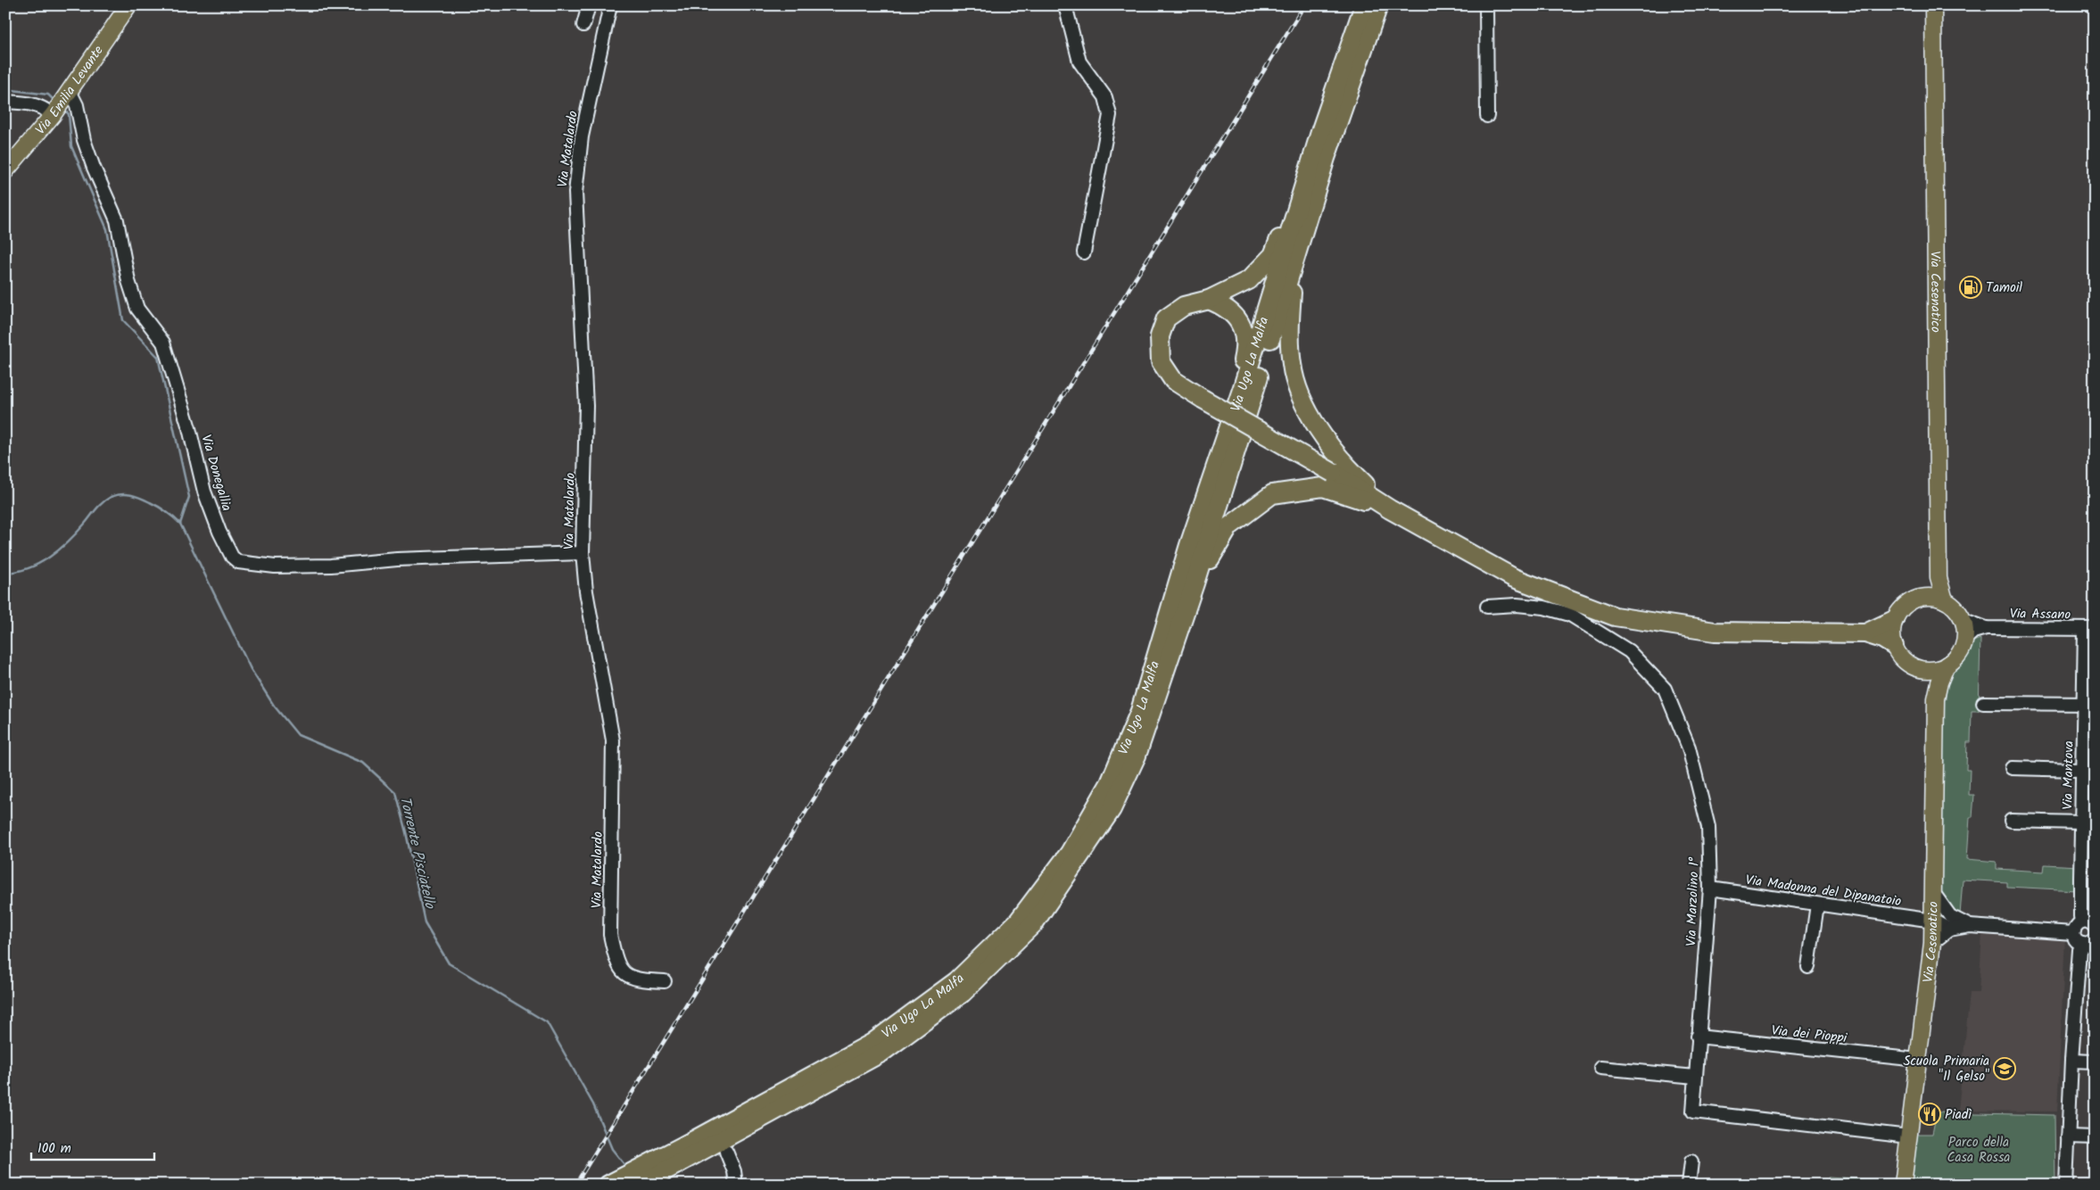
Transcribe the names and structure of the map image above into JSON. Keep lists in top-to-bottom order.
{
  "streets": {
    "highway": ["Via Ugo La Malfa"],
    "main road": ["Via Emilia Levante", "Via Cesenatico"],
    "street": [
      "Via Matalardo",
      "Via Donegallia",
      "Via Assano",
      "Via Mantova",
      "Via Madonna del Dipanatoio",
      "Via Marzolino 1°",
      "Via dei Pioppi"
    ]
  },
  "crossings": [
    ["Via Emilia Levante", "Via Donegallia"],
    ["Via Matalardo", "Via Donegallia"],
    ["Via Cesenatico", "Via Assano"],
    ["Via Cesenatico", "Via Madonna del Dipanatoio"],
    ["Via Cesenatico", "Via Marzolino 1°"],
    ["Via Cesenatico", "Via dei Pioppi"],
    ["Via Assano", "Via Mantova"],
    ["Via Madonna del Dipanatoio", "Via Marzolino 1°"],
    ["Via Marzolino 1°", "Via dei Pioppi"]
  ],
  "water": ["Torrente Pisciatello"],
  "parks": ["Parco della Casa Rossa"],
  "places": {
    "fuel station": ["Tamoil"],
    "school or university": ["Scuola Primaria \"Il Gelso\""],
    "restaurant": ["Piadì"]
  },
  "scale_bar": "100 m"
}
